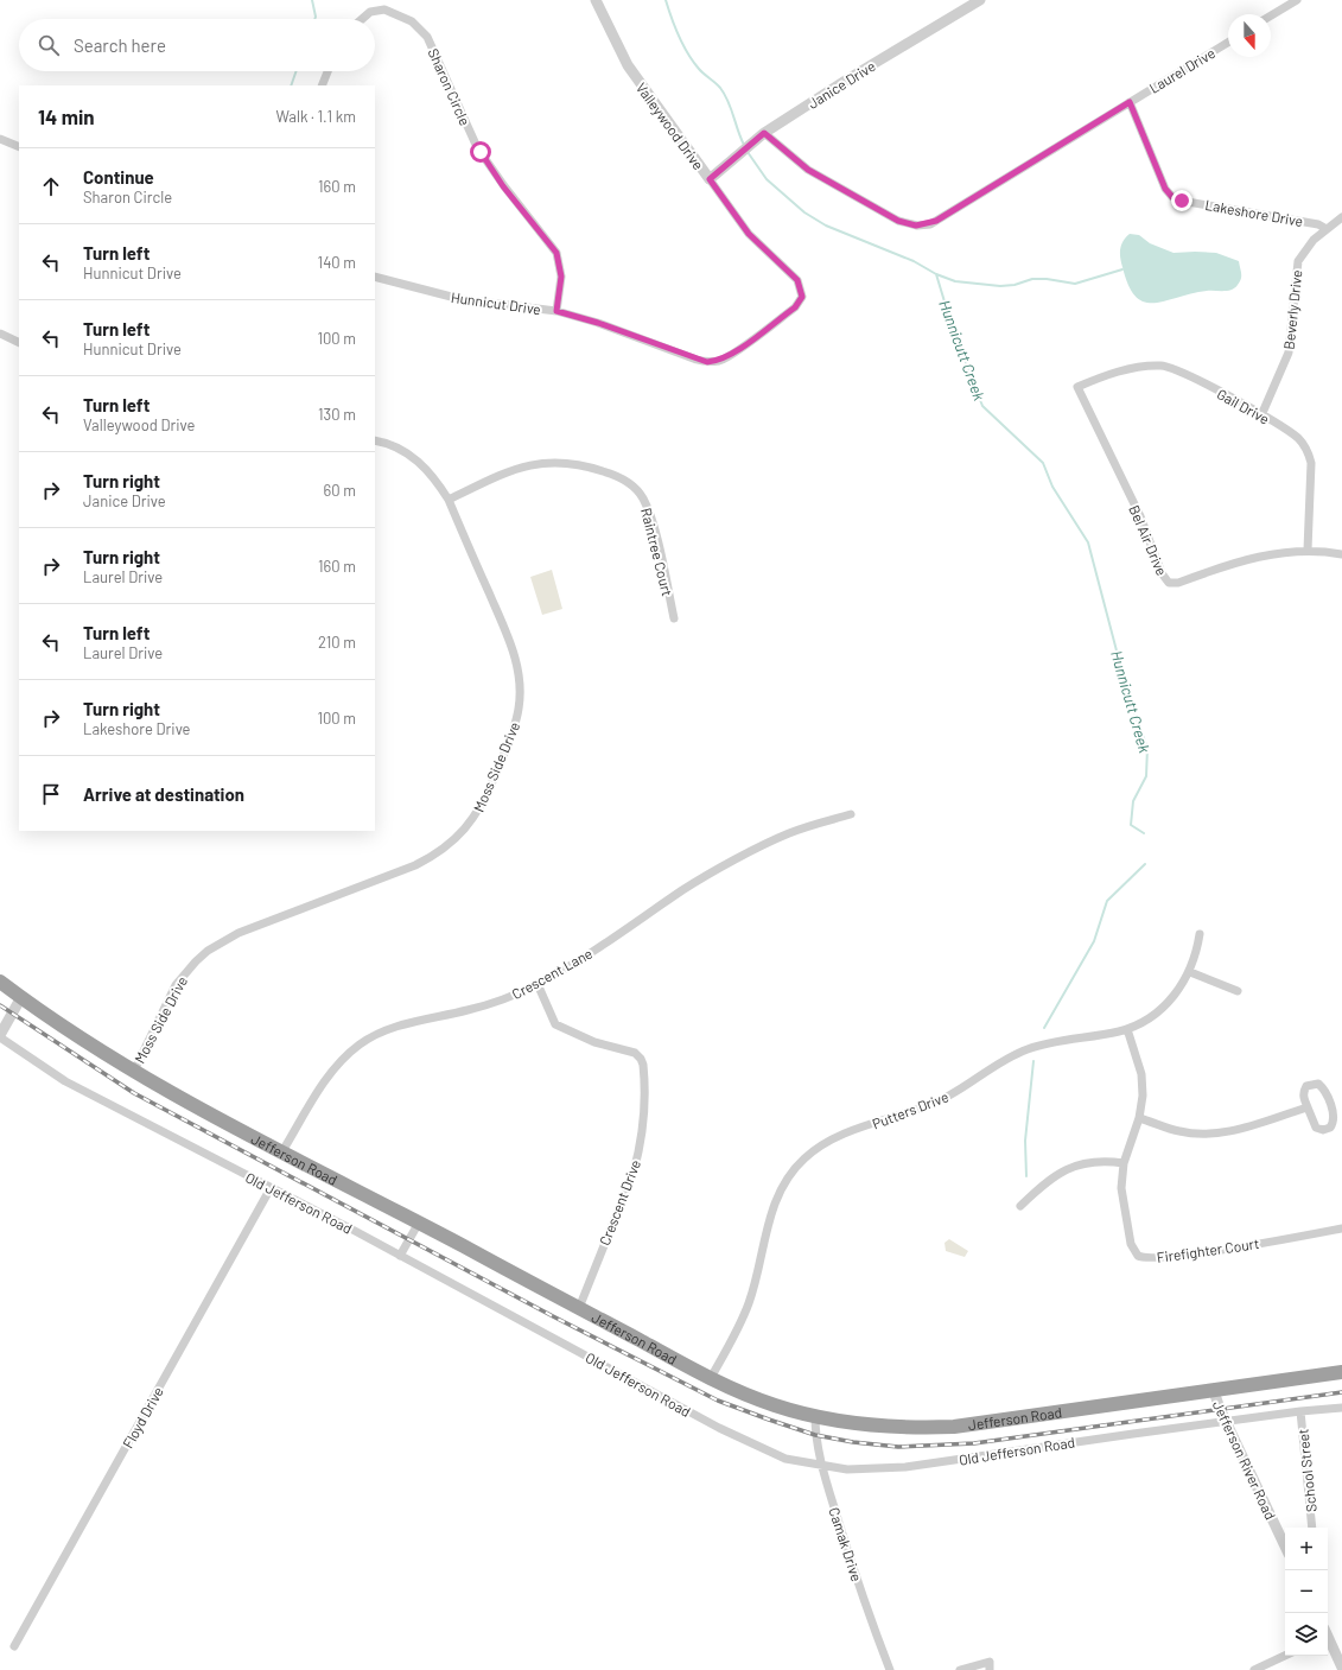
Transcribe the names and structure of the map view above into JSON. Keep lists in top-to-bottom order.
{
  "streets": {
    "highway": ["Jefferson Road"],
    "street": [
      "Laurel Drive",
      "Janice Drive",
      "Sharon Circle",
      "Valleywood Drive",
      "Lakeshore Drive",
      "Hunnicut Drive",
      "Beverly Drive",
      "Gail Drive",
      "Bel Air Drive",
      "Raintree Court",
      "Moss Side Drive",
      "Crescent Lane",
      "Putters Drive",
      "Old Jefferson Road",
      "Crescent Drive",
      "Firefighter Court",
      "Floyd Drive",
      "Jefferson River Road",
      "School Street",
      "Camak Drive"
    ]
  },
  "crossings": [
    ["Laurel Drive", "Janice Drive"],
    ["Laurel Drive", "Lakeshore Drive"],
    ["Janice Drive", "Valleywood Drive"],
    ["Sharon Circle", "Hunnicut Drive"],
    ["Valleywood Drive", "Hunnicut Drive"],
    ["Lakeshore Drive", "Beverly Drive"],
    ["Beverly Drive", "Gail Drive"],
    ["Gail Drive", "Bel Air Drive"],
    ["Raintree Court", "Moss Side Drive"],
    ["Moss Side Drive", "Jefferson Road"],
    ["Crescent Lane", "Jefferson Road"],
    ["Crescent Lane", "Crescent Drive"],
    ["Putters Drive", "Jefferson Road"],
    ["Putters Drive", "Firefighter Court"],
    ["Jefferson Road", "Crescent Drive"],
    ["Jefferson Road", "Jefferson River Road"],
    ["Jefferson Road", "Camak Drive"],
    ["Old Jefferson Road", "Floyd Drive"],
    ["Old Jefferson Road", "Jefferson River Road"],
    ["Old Jefferson Road", "School Street"],
    ["Old Jefferson Road", "Camak Drive"]
  ],
  "water": ["Hunnicutt Creek"],
  "north": "bottom",
  "page": {
    "search": "Search here",
    "heading": ["14 min", "Walk · 1.1 km"],
    "list": [
      ["Continue", "Sharon Circle", "160 m"],
      ["Turn left", "Hunnicut Drive", "140 m"],
      ["Turn left", "Hunnicut Drive", "100 m"],
      ["Turn left", "Valleywood Drive", "130 m"],
      ["Turn right", "Janice Drive", "60 m"],
      ["Turn right", "Laurel Drive", "160 m"],
      ["Turn left", "Laurel Drive", "210 m"],
      ["Turn right", "Lakeshore Drive", "100 m"],
      "Arrive at destination"
    ],
    "map_buttons": ["+", "−"]
  }
}
